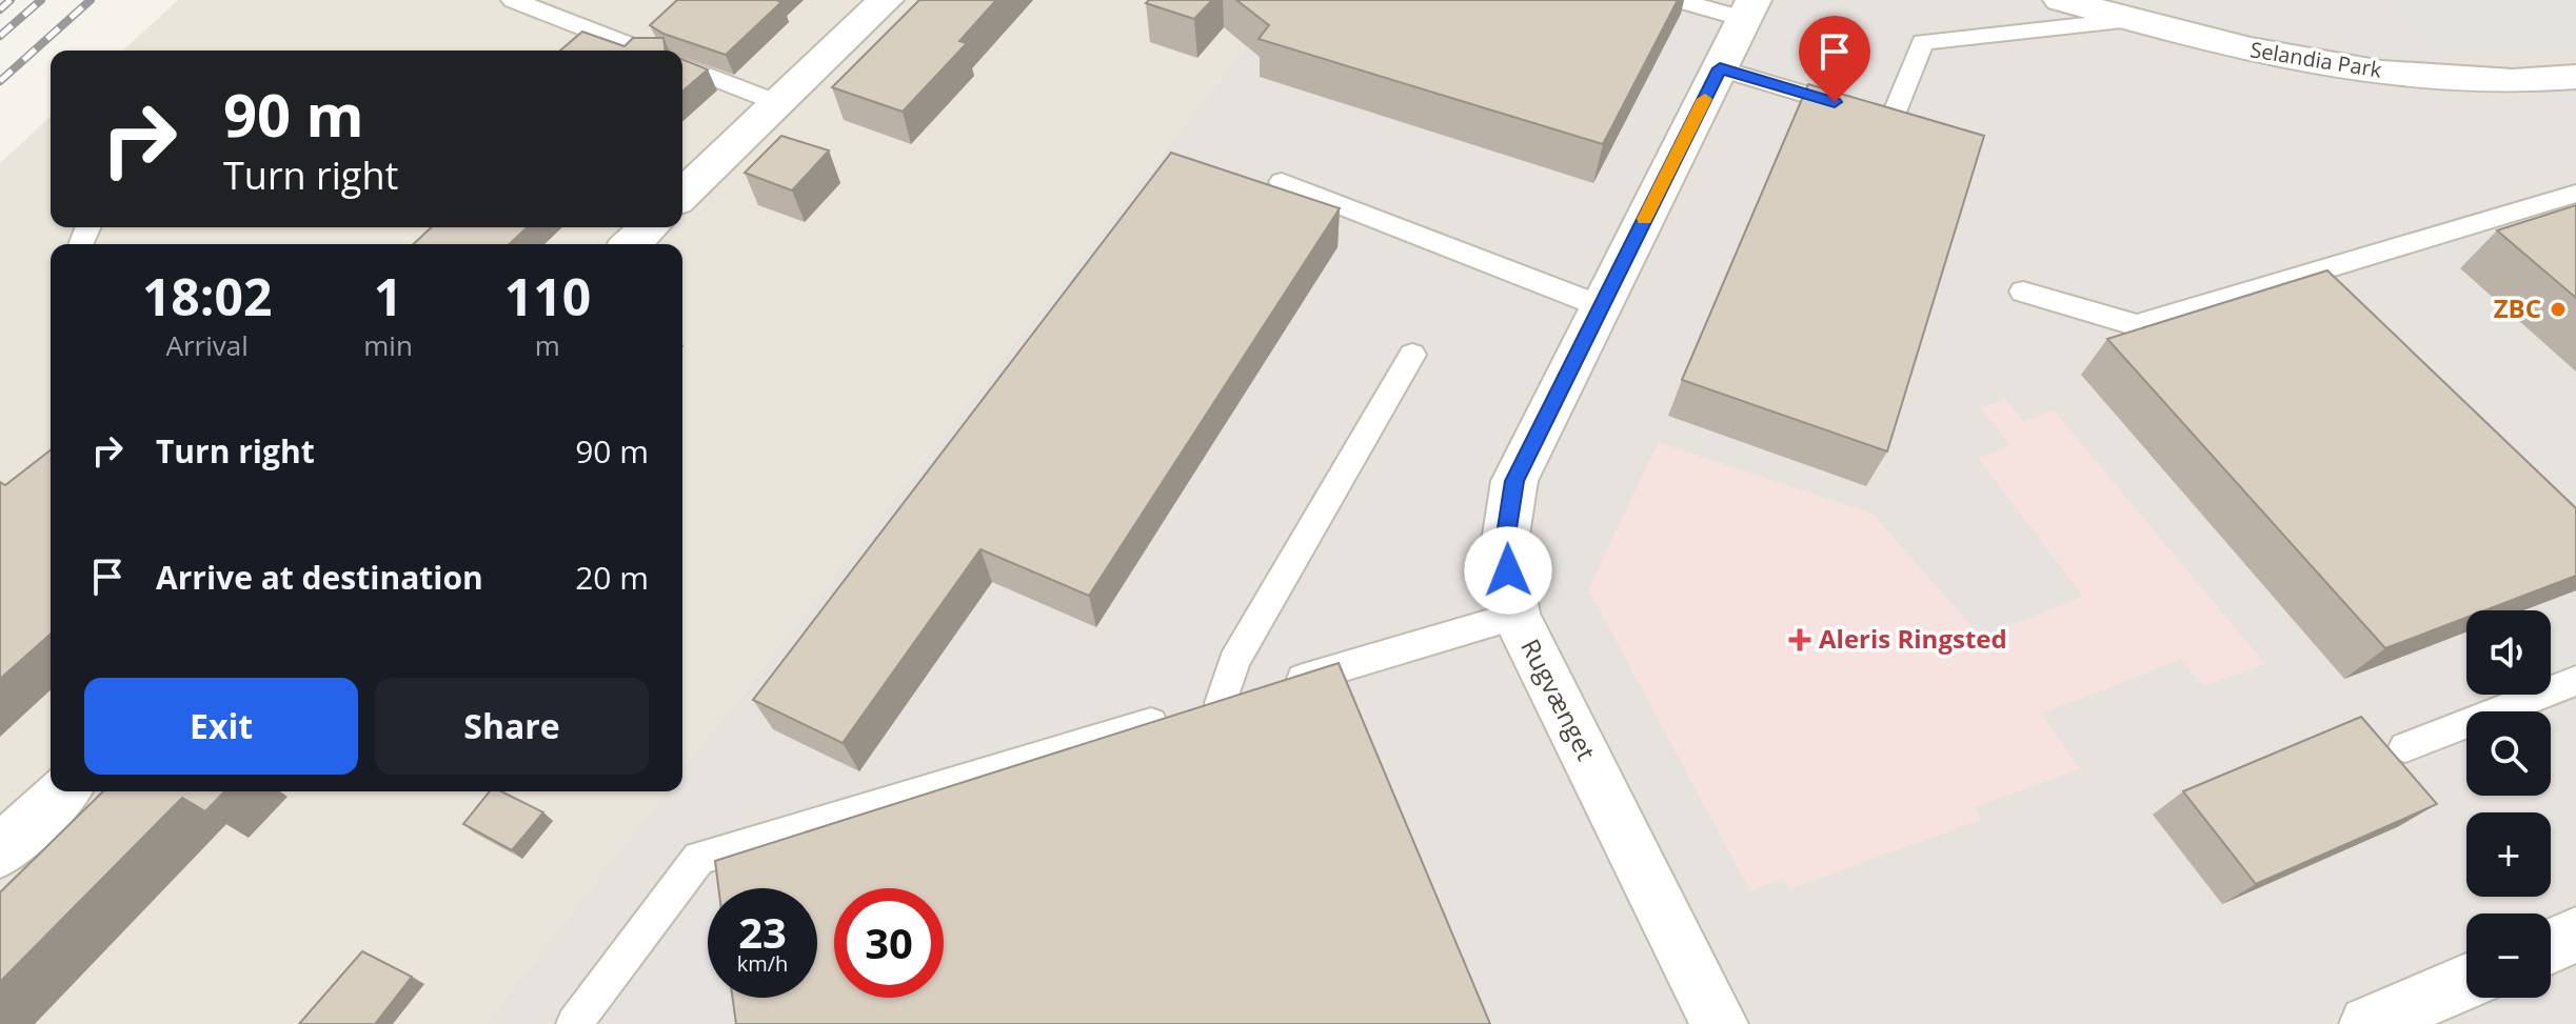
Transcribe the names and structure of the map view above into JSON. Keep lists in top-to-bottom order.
{
  "streets": {
    "street": ["Selandia Park", "Rugvænget"]
  },
  "places": {
    "other": ["ZBC"],
    "health": ["Aleris Ringsted"]
  },
  "page": {
    "turn": ["90 m", "Turn right"],
    "eta": [
      "18:02",
      "Arrival",
      "1",
      "min",
      "110",
      "m"
    ],
    "list": [
      {
        "name": "Turn right",
        "value": "90 m"
      },
      {
        "name": "Arrive at destination",
        "value": "20 m"
      }
    ],
    "map_buttons": ["+", "−"],
    "buttons": ["Exit", "Share"],
    "speed": "23 km/h",
    "limit": "30"
  }
}
